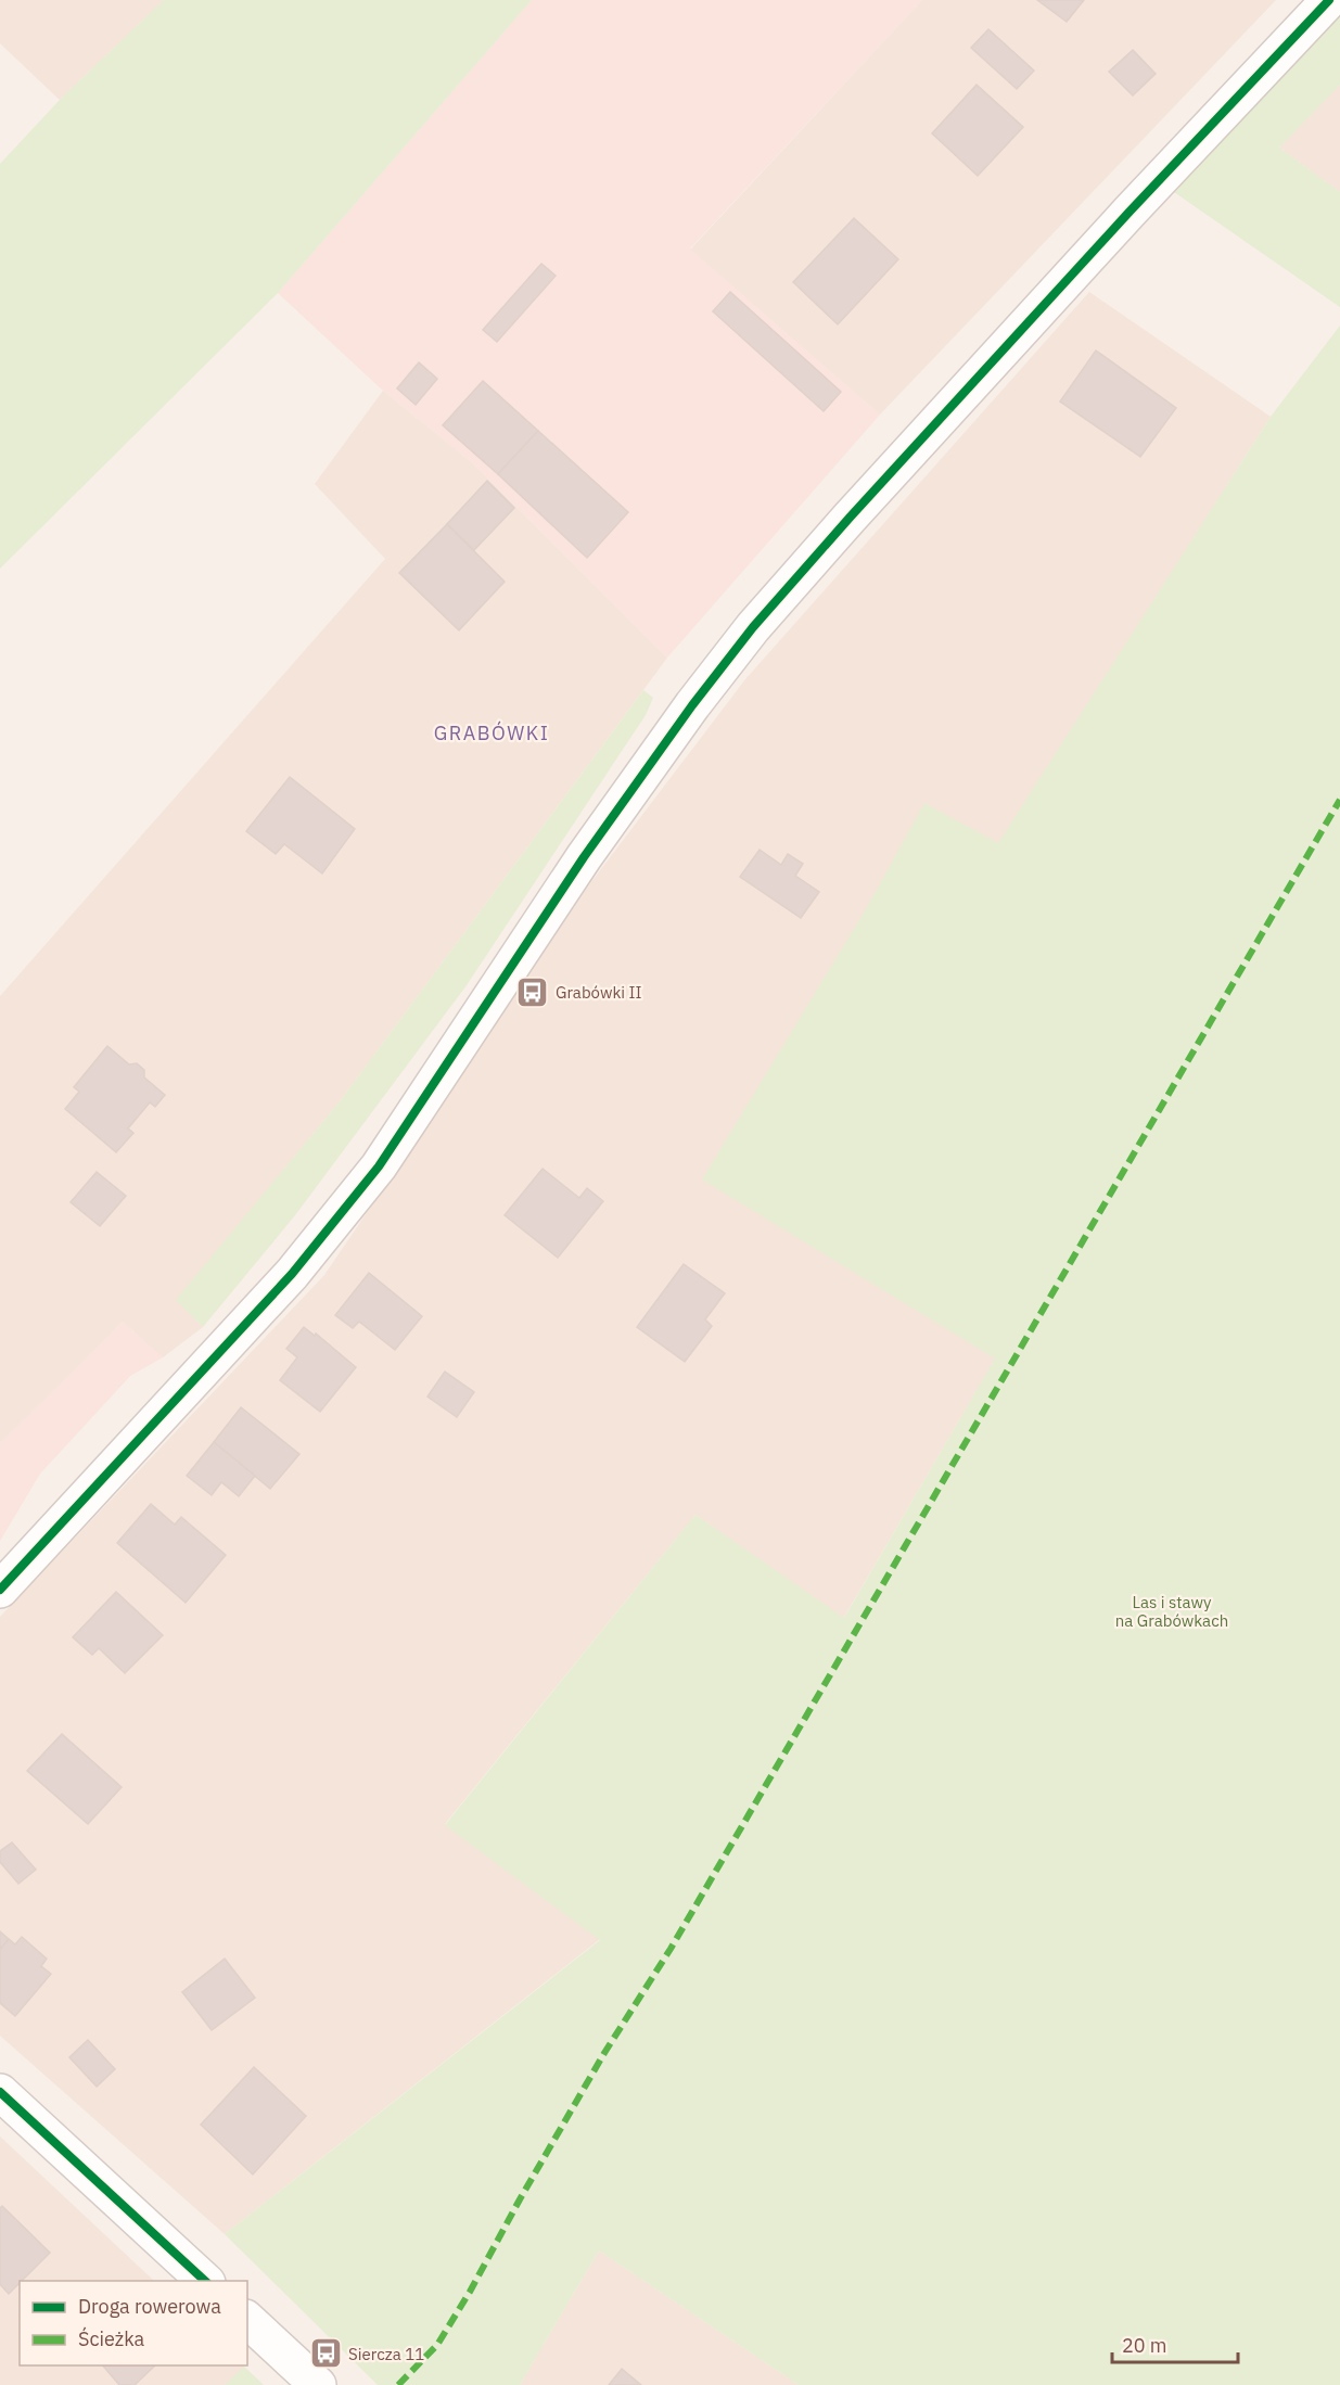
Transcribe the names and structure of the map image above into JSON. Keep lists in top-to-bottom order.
{
  "districts": ["GRABÓWKI"],
  "parks": ["Las i stawy na Grabówkach"],
  "places": {
    "bus stop": ["Grabówki II", "Siercza 11"]
  },
  "legend": ["Droga rowerowa", "Ścieżka"],
  "scale_bar": "20 m"
}
